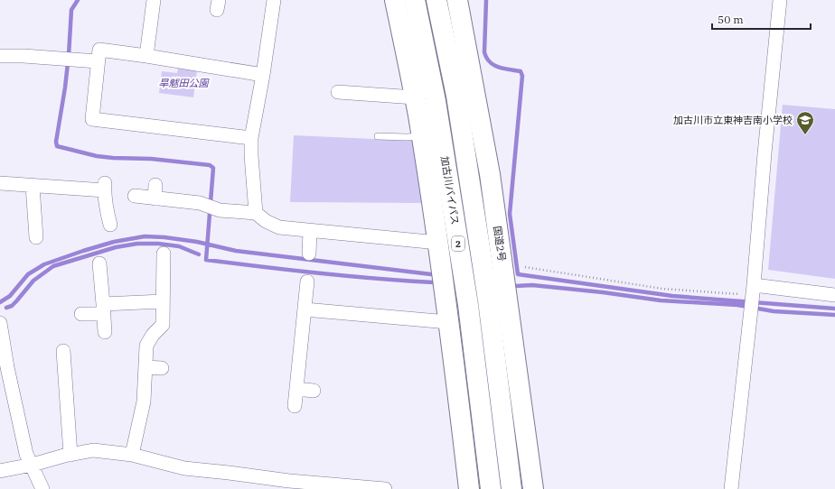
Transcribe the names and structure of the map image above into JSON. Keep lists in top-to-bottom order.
{
  "streets": {
    "highway": ["加古川バイパス", "2", "国道2号"]
  },
  "parks": ["旱魃田公園"],
  "places": {
    "school or university": ["加古川市立東神吉南小学校"]
  },
  "scale_bar": "50 m"
}
